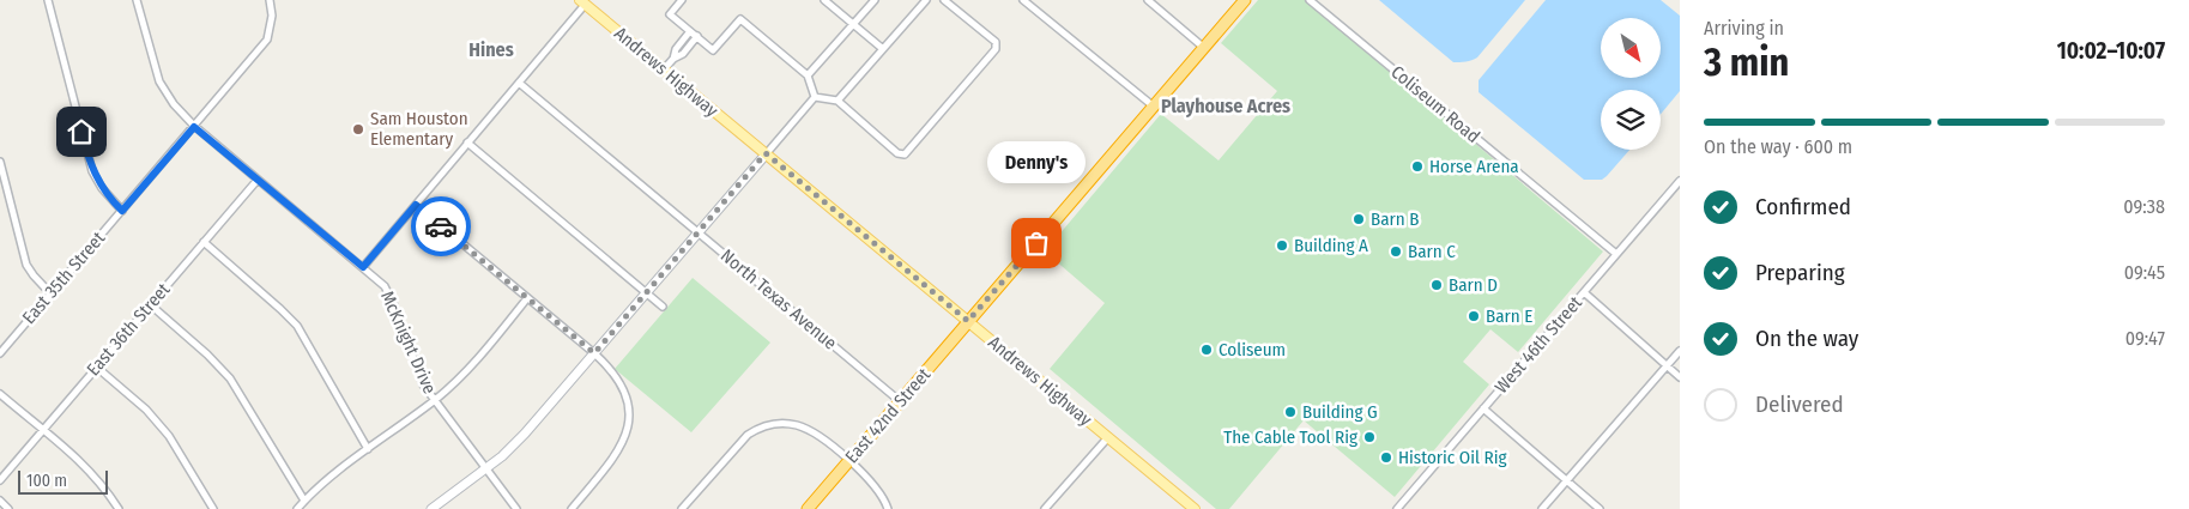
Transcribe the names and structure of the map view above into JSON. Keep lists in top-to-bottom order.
{
  "streets": {
    "highway": ["East 42nd Street"],
    "main road": ["Andrews Highway"],
    "street": [
      "Coliseum Road",
      "East 35th Street",
      "North Texas Avenue",
      "East 36th Street",
      "McKnight Drive",
      "West 46th Street"
    ]
  },
  "crossings": [
    ["Andrews Highway", "East 42nd Street"],
    ["Coliseum Road", "West 46th Street"],
    ["East 35th Street", "McKnight Drive"],
    ["North Texas Avenue", "East 42nd Street"],
    ["East 36th Street", "McKnight Drive"]
  ],
  "districts": ["Hines", "Playhouse Acres"],
  "places": [
    "Sam Houston Elementary",
    "Horse Arena",
    "Barn B",
    "Denny's",
    "Building A",
    "Barn C",
    "Barn D",
    "Barn E",
    "Coliseum",
    "Building G",
    "The Cable Tool Rig",
    "Historic Oil Rig"
  ],
  "scale_bar": "100 m",
  "north": "bottom right",
  "page": {
    "heading": ["3 min", "Arriving in", "10:02–10:07"],
    "bar": "On the way · 600 m",
    "bubble": "Denny's",
    "list": [
      ["Confirmed", "09:38"],
      ["Preparing", "09:45"],
      ["On the way", "09:47"],
      "Delivered"
    ],
    "scale": "100 m"
  }
}
